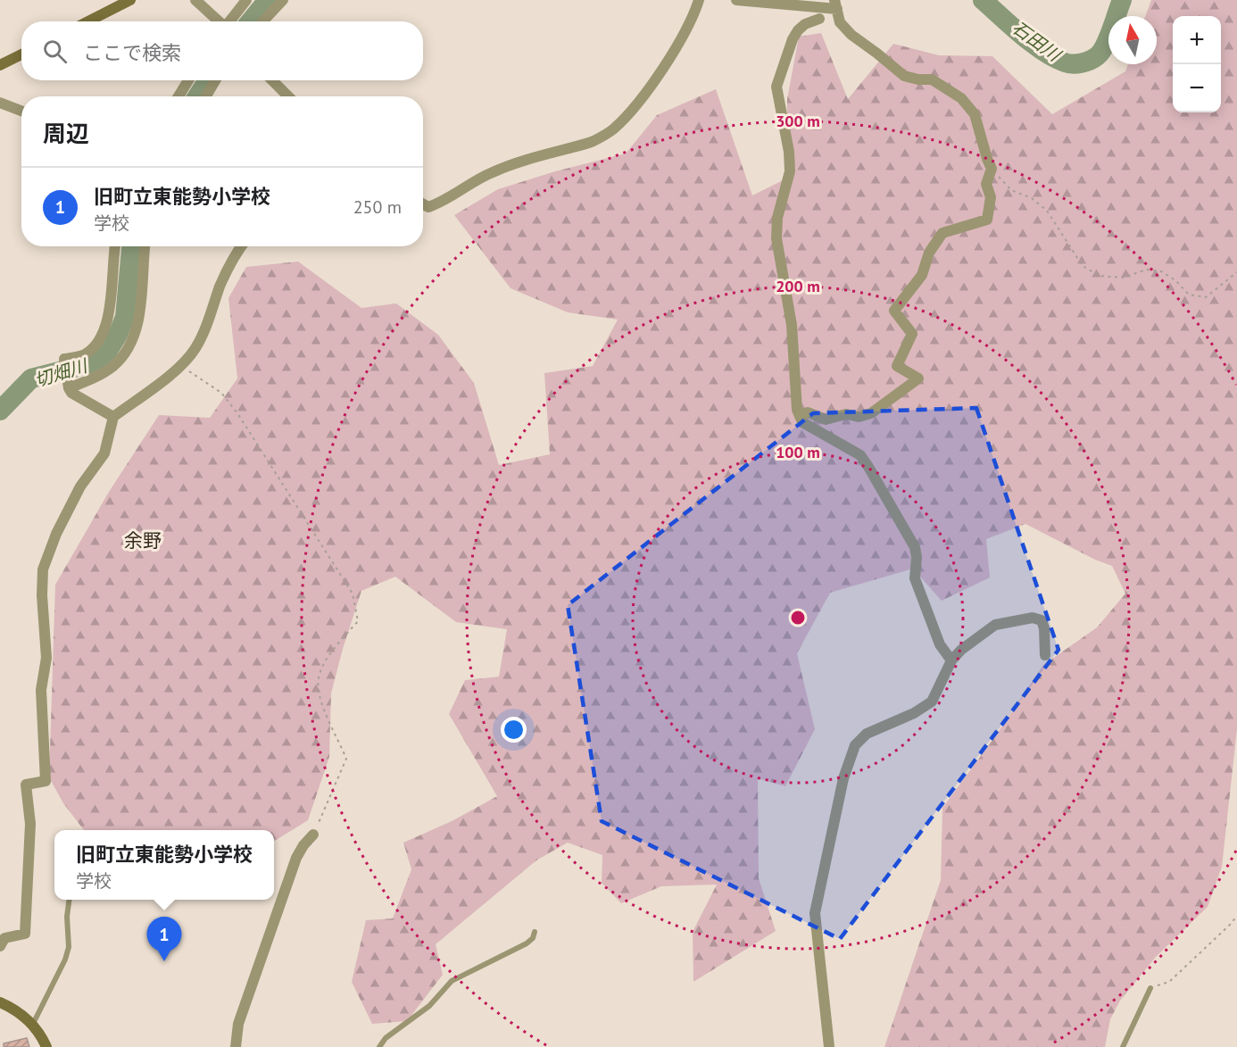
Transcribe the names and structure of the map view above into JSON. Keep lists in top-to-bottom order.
{
  "districts": ["余野"],
  "water": ["石田川", "切畑川"],
  "north": "top",
  "page": {
    "map_buttons": ["+", "−"],
    "search": "ここで検索",
    "heading": "周辺",
    "list": [
      {
        "mark": "1",
        "name": "旧町立東能勢小学校",
        "note": "学校",
        "value": "250 m"
      }
    ],
    "popup": ["旧町立東能勢小学校", "学校"],
    "pins": "1"
  },
  "rings": ["300 m", "200 m", "100 m"]
}
